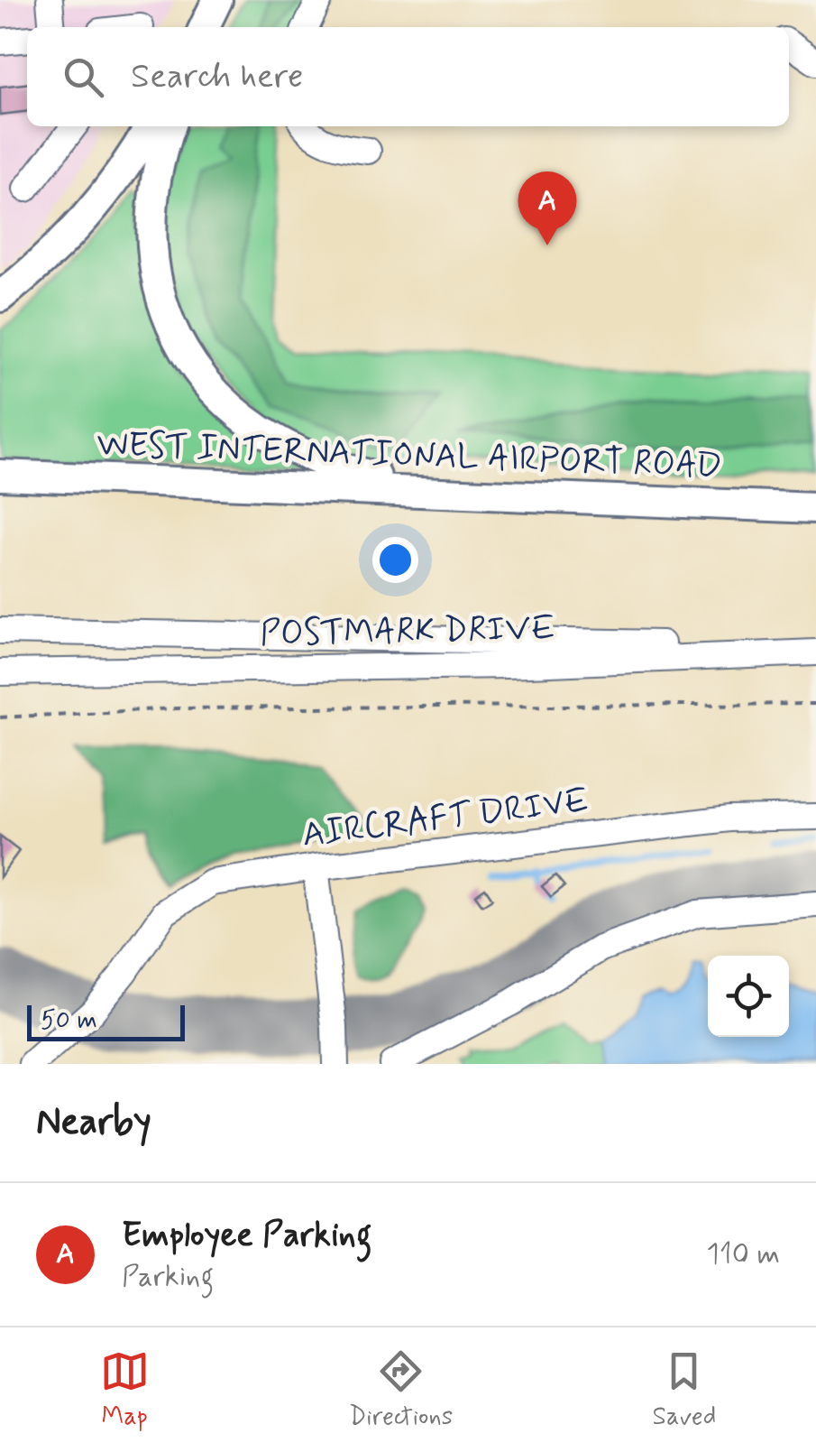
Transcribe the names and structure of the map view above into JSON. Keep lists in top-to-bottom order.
{
  "streets": {
    "main road": ["WEST INTERNATIONAL AIRPORT ROAD"],
    "street": ["POSTMARK DRIVE", "AIRCRAFT DRIVE"]
  },
  "scale_bar": "50 m",
  "page": {
    "search": "Search here",
    "pins": "A",
    "scale": "50 m",
    "heading": "Nearby",
    "list": [
      {
        "mark": "A",
        "name": "Employee Parking",
        "note": "Parking",
        "value": "110 m"
      }
    ],
    "nav": ["Map", "Directions", "Saved"]
  }
}
